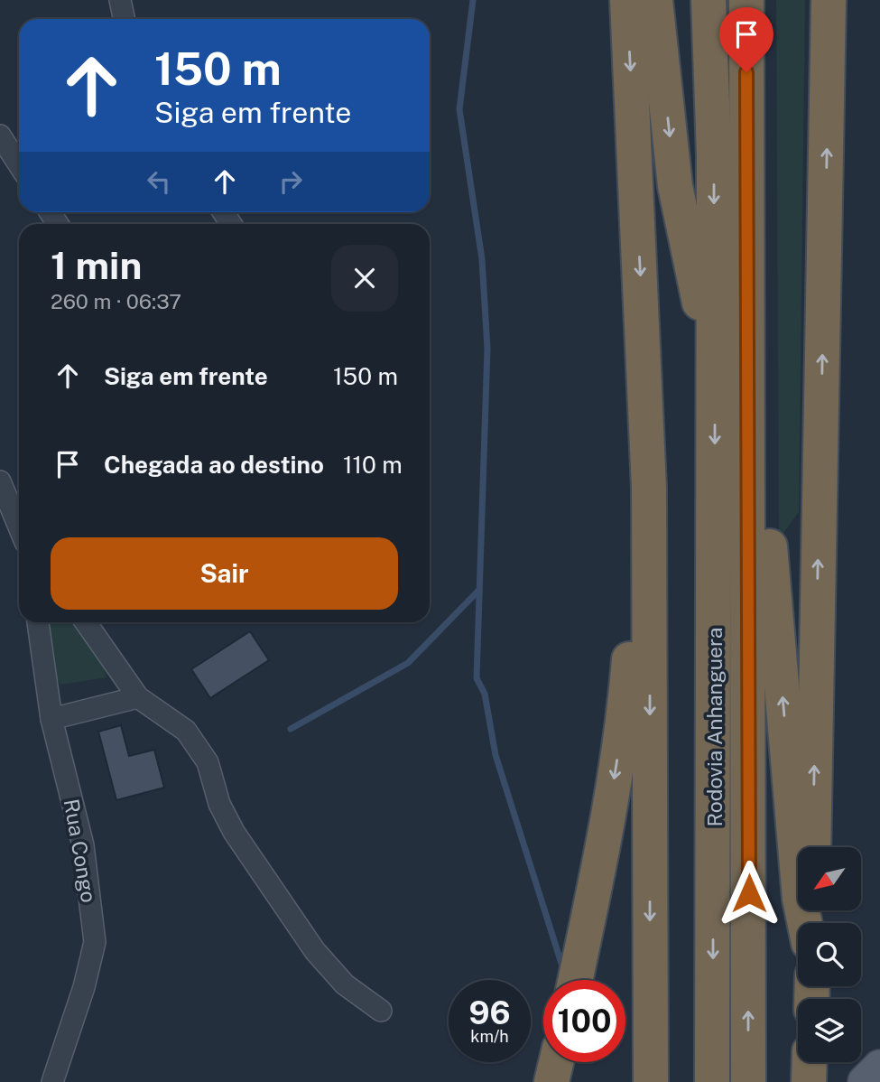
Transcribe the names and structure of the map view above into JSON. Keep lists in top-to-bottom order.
{
  "streets": {
    "highway": ["Rodovia Anhanguera"],
    "street": ["Rua Congo"]
  },
  "north": "bottom left",
  "page": {
    "turn": ["150 m", "Siga em frente"],
    "heading": ["1 min", "260 m · 06:37"],
    "list": [
      {
        "name": "Siga em frente",
        "value": "150 m"
      },
      {
        "name": "Chegada ao destino",
        "value": "110 m"
      }
    ],
    "buttons": "Sair",
    "speed": "96 km/h",
    "limit": "100"
  }
}
